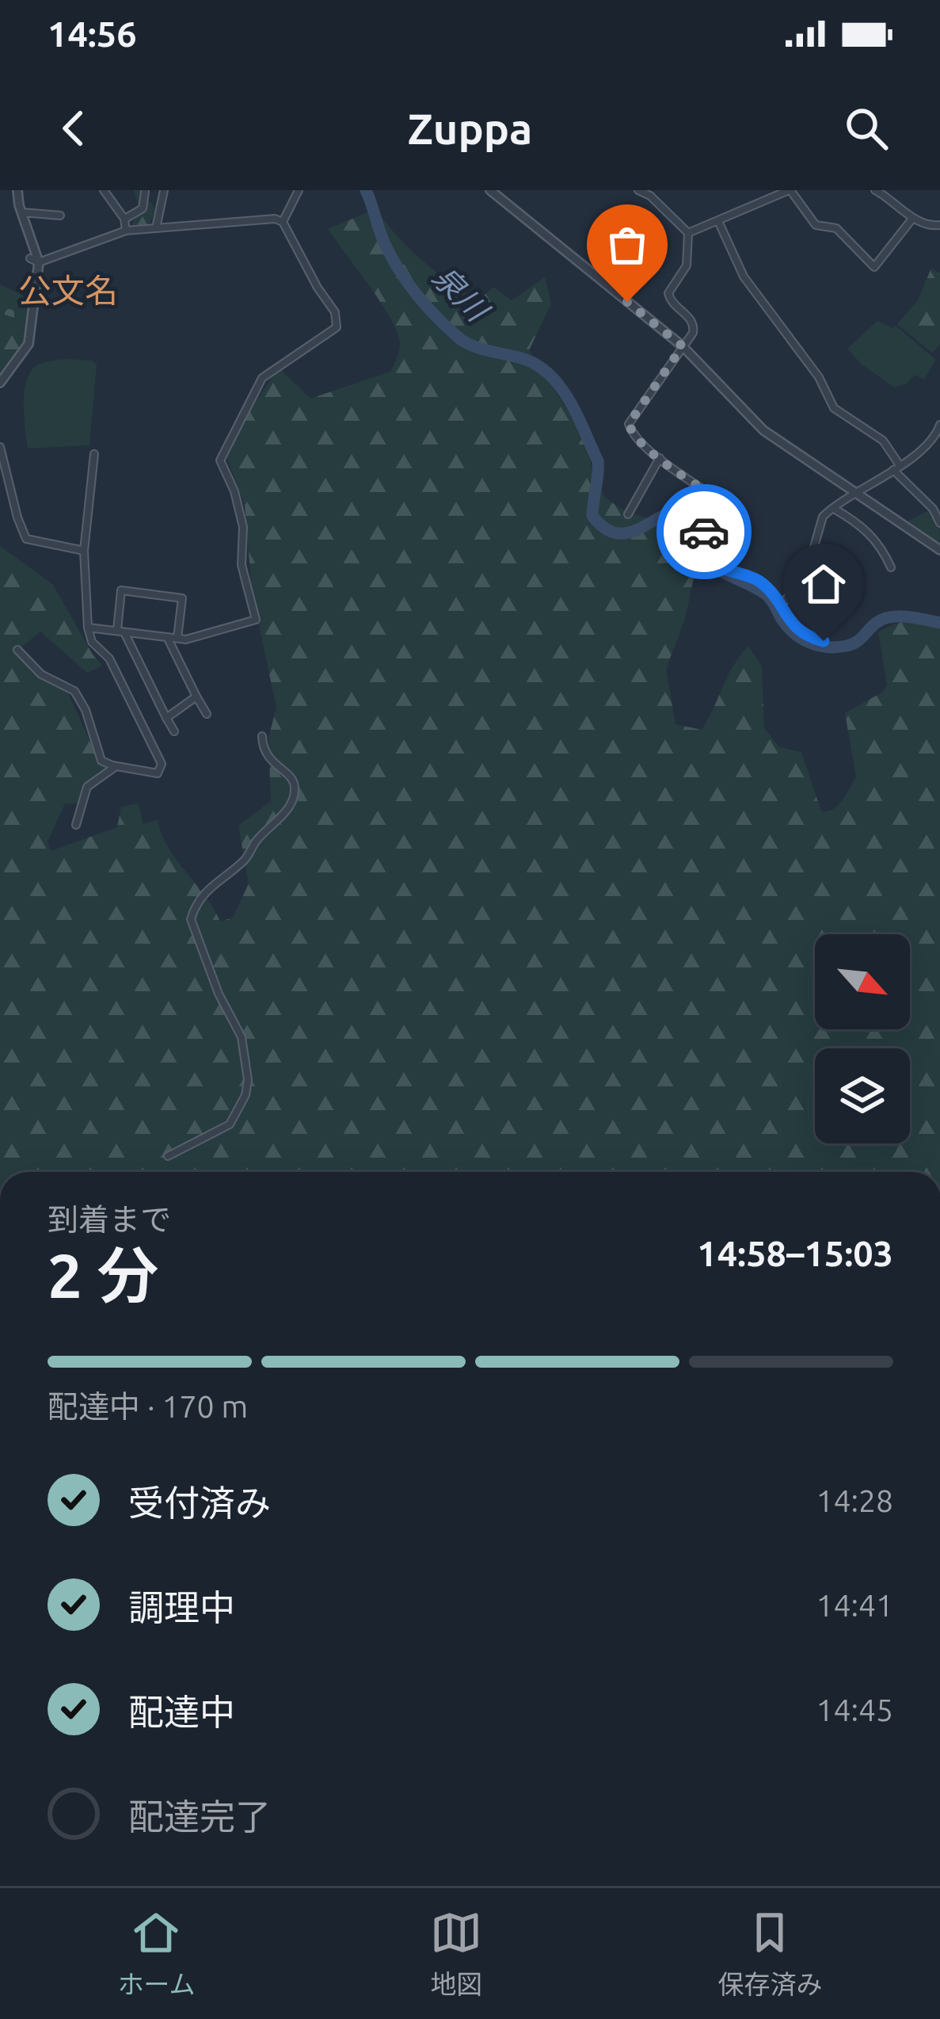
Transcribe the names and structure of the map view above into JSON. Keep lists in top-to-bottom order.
{
  "districts": ["公文名"],
  "water": ["泉川"],
  "north": "bottom right",
  "page": {
    "status": "14:56",
    "header": "Zuppa",
    "heading": ["2 分", "到着まで", "14:58–15:03"],
    "bar": "配達中 · 170 m",
    "list": [
      ["受付済み", "14:28"],
      ["調理中", "14:41"],
      ["配達中", "14:45"],
      "配達完了"
    ],
    "tabs": ["ホーム", "地図", "保存済み"]
  }
}
